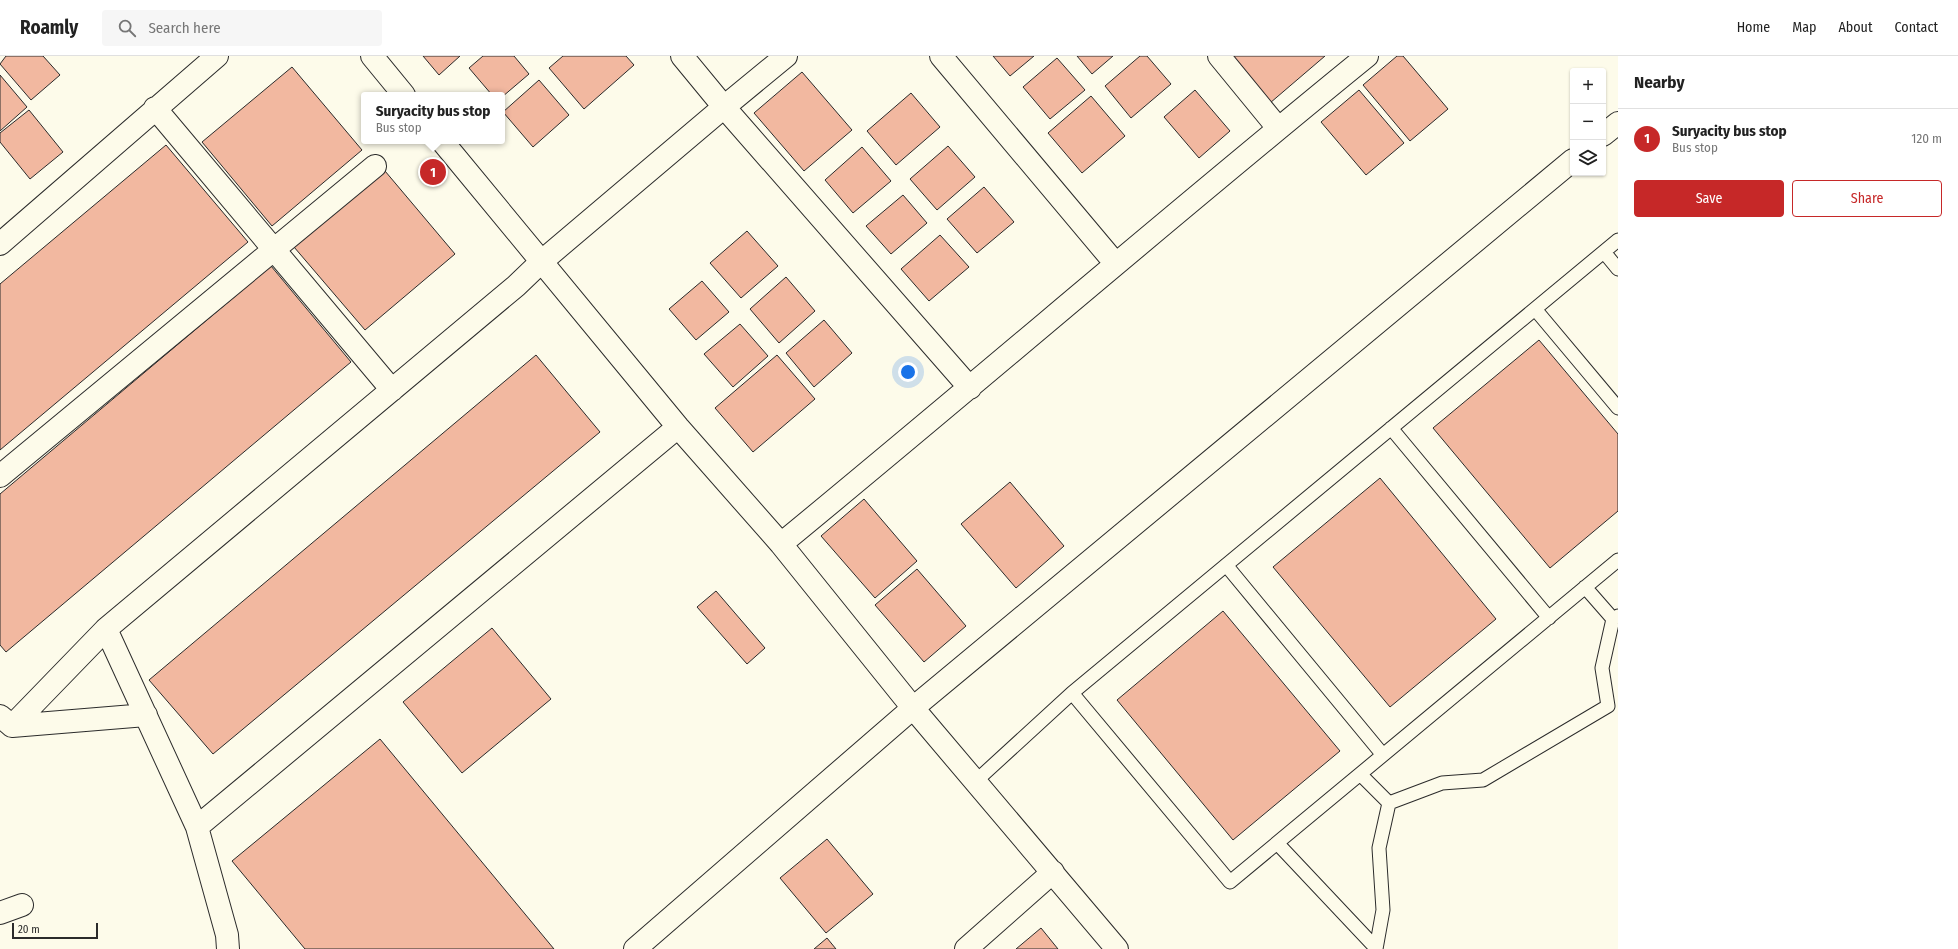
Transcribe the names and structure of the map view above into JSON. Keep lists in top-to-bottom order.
{
  "scale_bar": "20 m",
  "page": {
    "header": "Roamly",
    "search": "Search here",
    "nav": [
      "Home",
      "Map",
      "About",
      "Contact"
    ],
    "heading": "Nearby",
    "map_buttons": ["+", "−"],
    "popup": ["Suryacity bus stop", "Bus stop"],
    "list": [
      {
        "mark": "1",
        "name": "Suryacity bus stop",
        "note": "Bus stop",
        "value": "120 m"
      }
    ],
    "pins": "1",
    "buttons": ["Save", "Share"],
    "scale": "20 m"
  }
}
